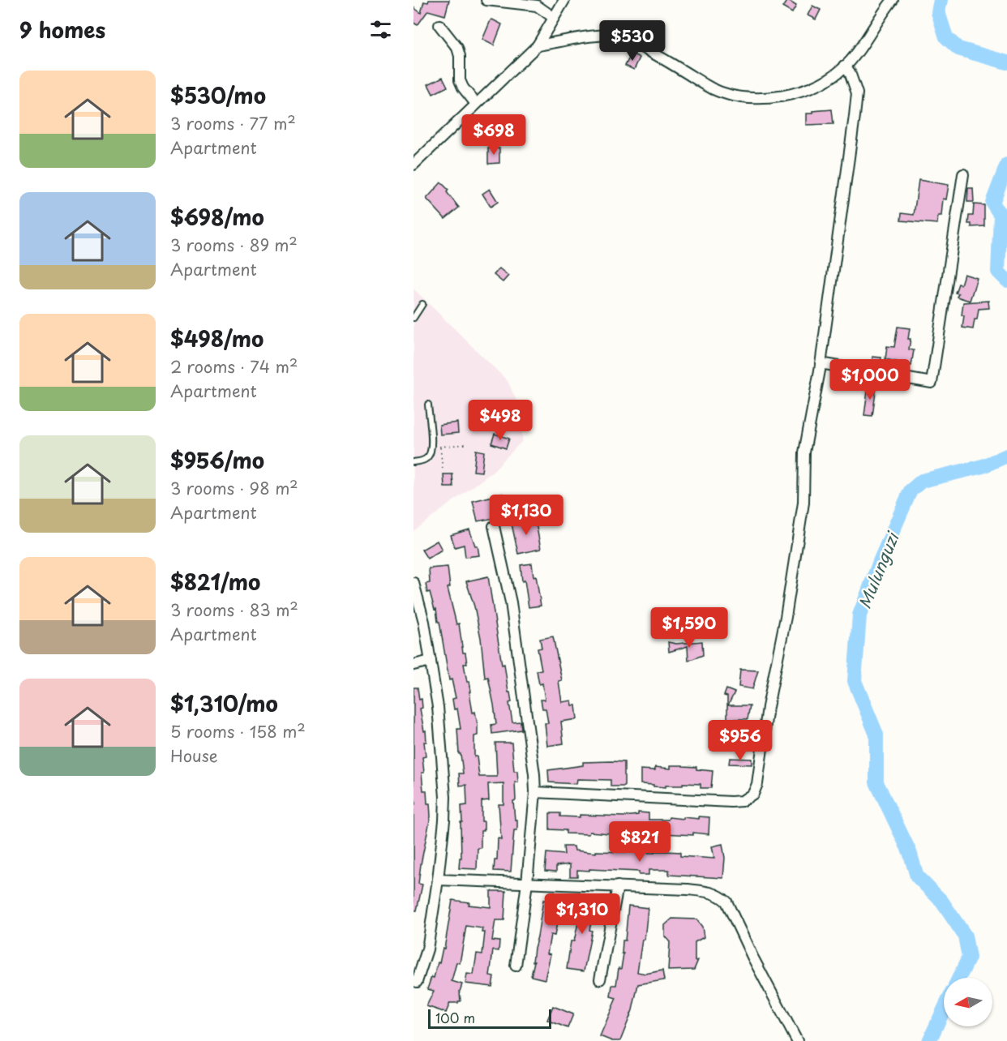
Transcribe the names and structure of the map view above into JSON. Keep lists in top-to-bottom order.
{
  "water": ["Mulunguzi"],
  "scale_bar": "100 m",
  "north": "left",
  "page": {
    "heading": "9 homes",
    "price": [
      "$530",
      "$698",
      "$1,000",
      "$498",
      "$1,130",
      "$1,590",
      "$956",
      "$821",
      "$1,310"
    ],
    "list": [
      {
        "name": "$530/mo",
        "note": "3 rooms · 77 m² · Apartment"
      },
      {
        "name": "$698/mo",
        "note": "3 rooms · 89 m² · Apartment"
      },
      {
        "name": "$498/mo",
        "note": "2 rooms · 74 m² · Apartment"
      },
      {
        "name": "$956/mo",
        "note": "3 rooms · 98 m² · Apartment"
      },
      {
        "name": "$821/mo",
        "note": "3 rooms · 83 m² · Apartment"
      },
      {
        "name": "$1,310/mo",
        "note": "5 rooms · 158 m² · House"
      }
    ],
    "scale": "100 m"
  }
}
